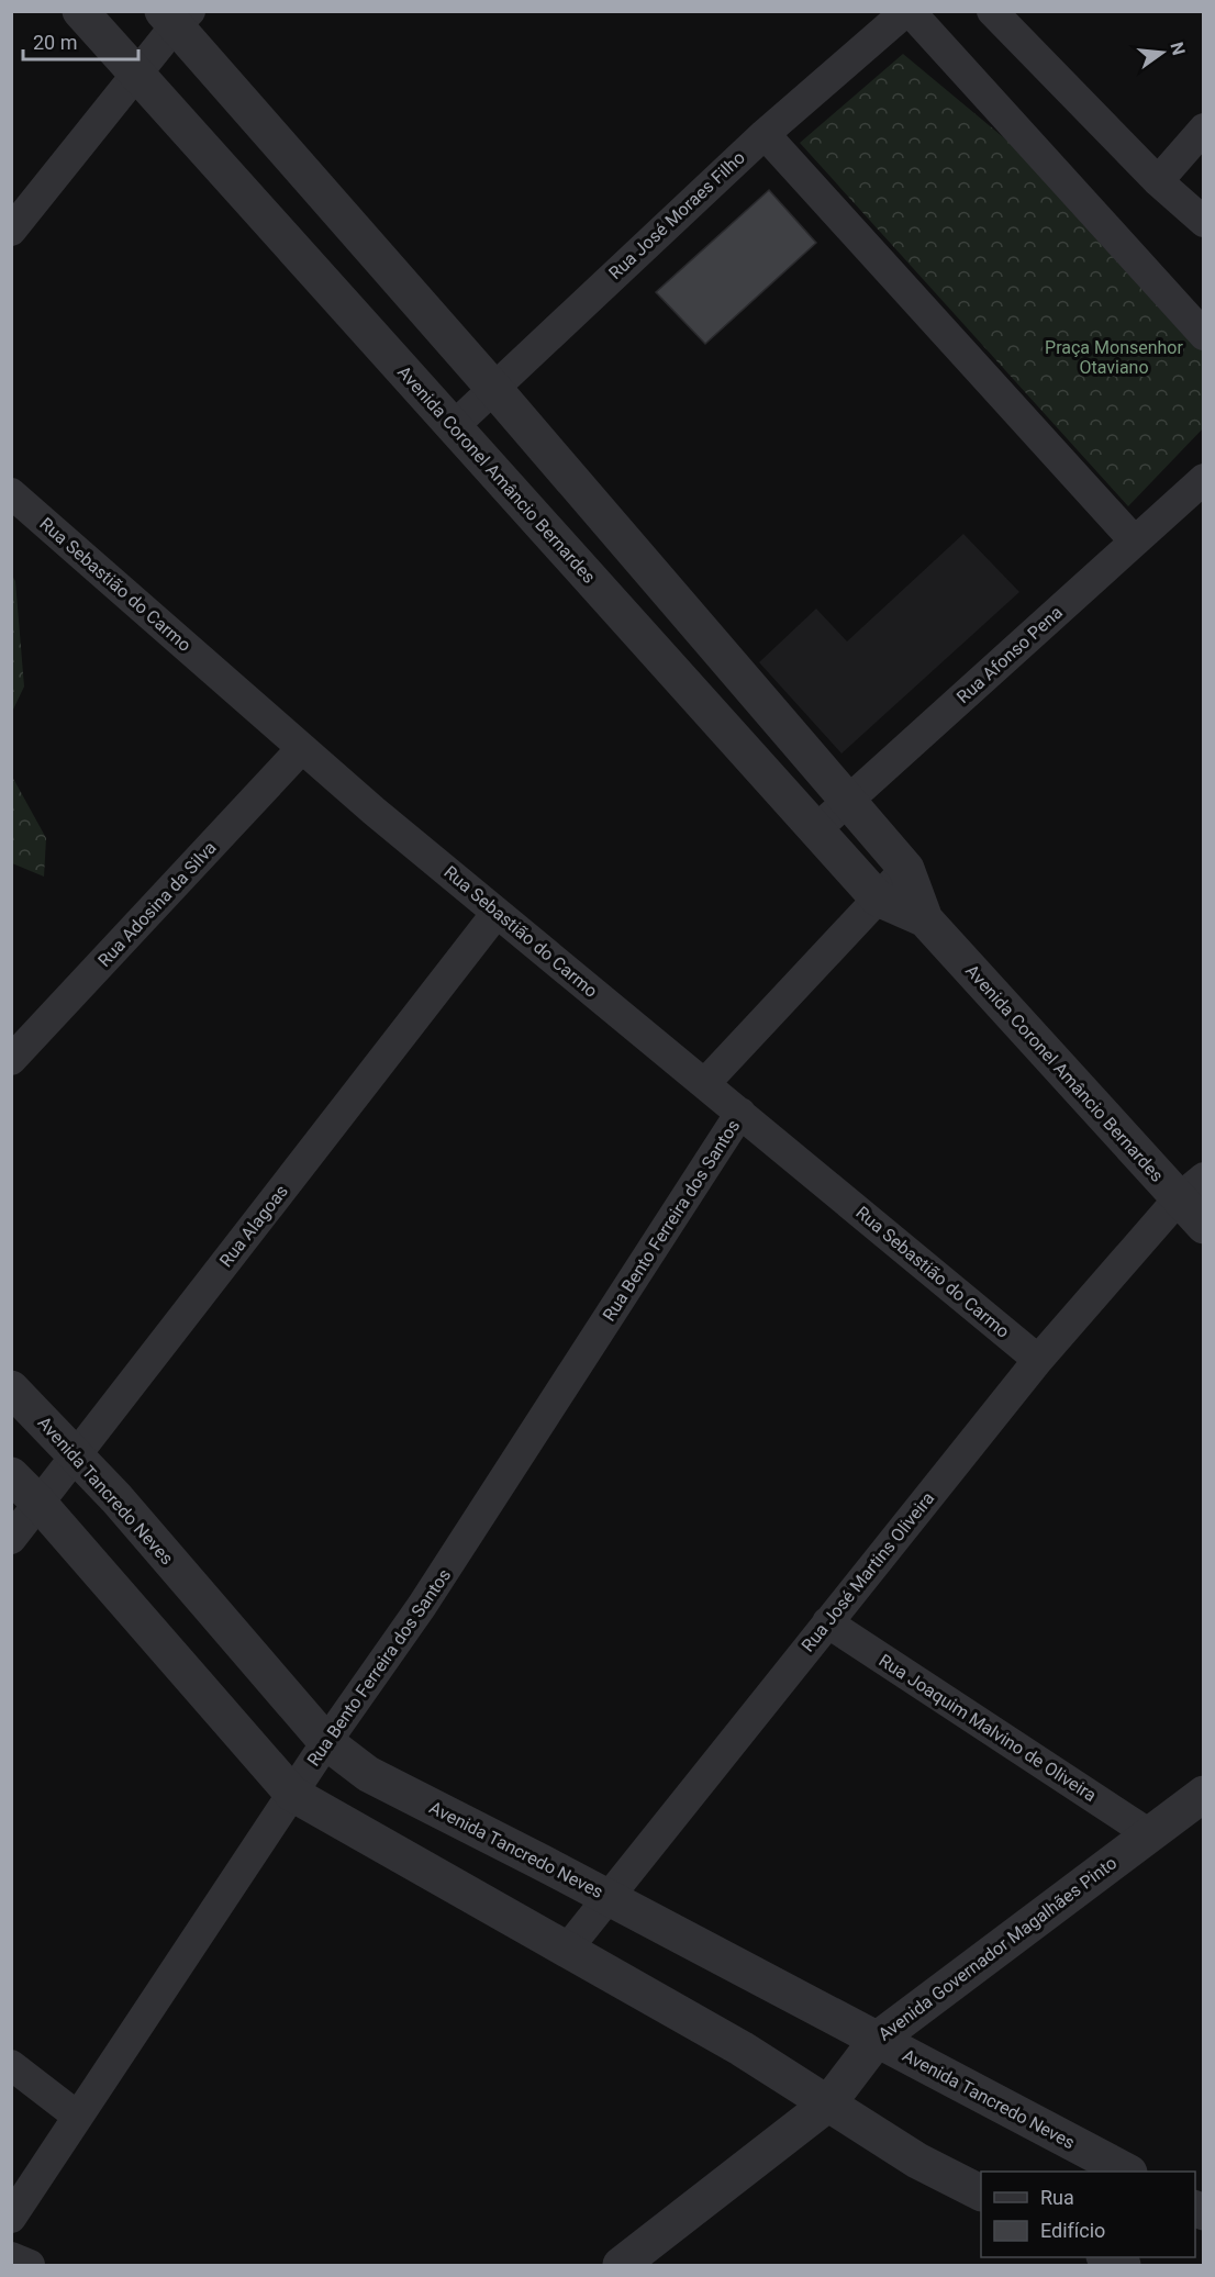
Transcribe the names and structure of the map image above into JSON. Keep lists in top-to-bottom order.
{
  "streets": {
    "street": [
      "Rua José Moraes Filho",
      "Avenida Coronel Amâncio Bernardes",
      "Rua Sebastião do Carmo",
      "Rua Afonso Pena",
      "Rua Adosina da Silva",
      "Rua Bento Ferreira dos Santos",
      "Rua Alagoas",
      "Avenida Tancredo Neves",
      "Rua José Martins Oliveira",
      "Rua Joaquim Malvino de Oliveira",
      "Avenida Governador Magalhães Pinto"
    ]
  },
  "crossings": [
    ["Rua José Moraes Filho", "Avenida Coronel Amâncio Bernardes"],
    ["Avenida Coronel Amâncio Bernardes", "Rua Afonso Pena"],
    ["Avenida Coronel Amâncio Bernardes", "Rua José Martins Oliveira"],
    ["Rua Sebastião do Carmo", "Rua Adosina da Silva"],
    ["Rua Sebastião do Carmo", "Rua Bento Ferreira dos Santos"],
    ["Rua Sebastião do Carmo", "Rua Alagoas"],
    ["Rua Sebastião do Carmo", "Rua José Martins Oliveira"],
    ["Rua Bento Ferreira dos Santos", "Avenida Tancredo Neves"],
    ["Rua Alagoas", "Avenida Tancredo Neves"],
    ["Avenida Tancredo Neves", "Rua José Martins Oliveira"],
    ["Avenida Tancredo Neves", "Avenida Governador Magalhães Pinto"],
    ["Rua José Martins Oliveira", "Rua Joaquim Malvino de Oliveira"],
    ["Rua Joaquim Malvino de Oliveira", "Avenida Governador Magalhães Pinto"]
  ],
  "parks": ["Praça Monsenhor Otaviano"],
  "legend": ["Rua", "Edifício"],
  "scale_bar": "20 m",
  "north": "right"
}
